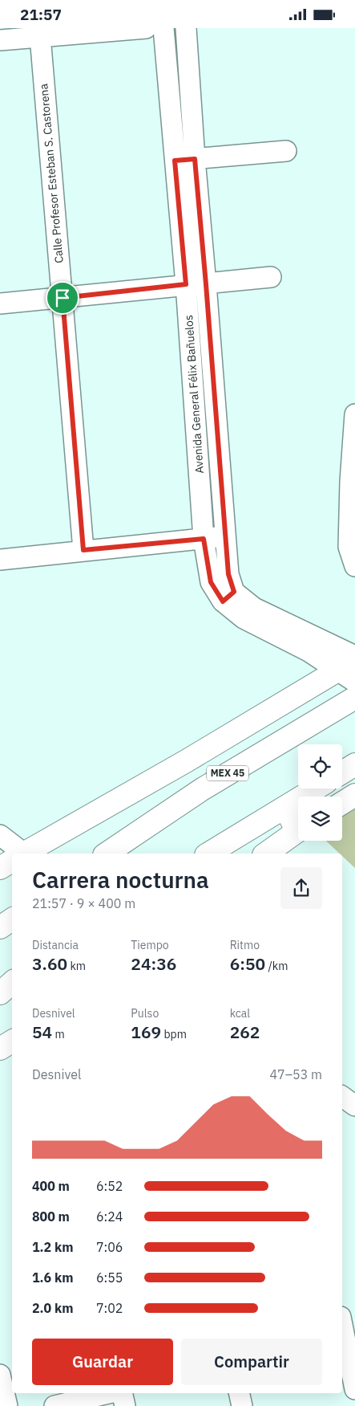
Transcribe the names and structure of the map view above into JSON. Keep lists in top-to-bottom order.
{
  "streets": {
    "main road": ["MEX 45"],
    "street": ["Calle Profesor Esteban S. Castorena", "Avenida General Félix Bañuelos"]
  },
  "page": {
    "status": "21:57",
    "heading": ["Carrera nocturna", "21:57 · 9 × 400 m"],
    "stats": [
      ["Distancia", "3.60 km"],
      ["Tiempo", "24:36"],
      ["Ritmo", "6:50 /km"],
      ["Desnivel", "54 m"],
      ["Pulso", "169 bpm"],
      ["kcal", "262"]
    ],
    "chart": ["Desnivel", "47–53 m"],
    "list": [
      {
        "name": "400 m",
        "note": "6:52"
      },
      {
        "name": "800 m",
        "note": "6:24"
      },
      {
        "name": "1.2 km",
        "note": "7:06"
      },
      {
        "name": "1.6 km",
        "note": "6:55"
      },
      {
        "name": "2.0 km",
        "note": "7:02"
      }
    ],
    "buttons": ["Guardar", "Compartir"]
  }
}
